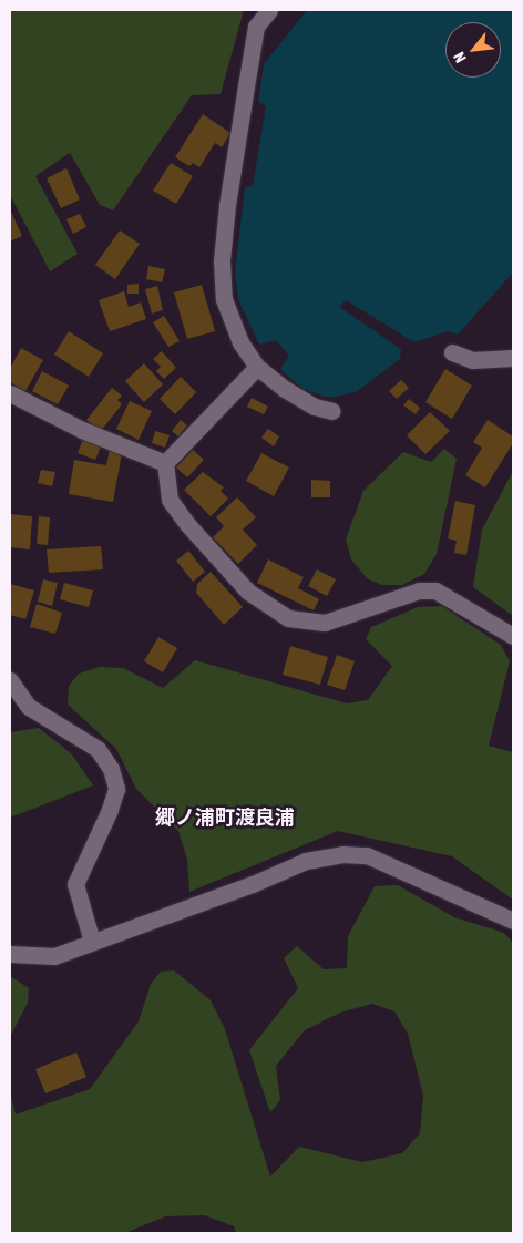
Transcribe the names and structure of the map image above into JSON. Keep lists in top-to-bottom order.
{
  "districts": ["郷ノ浦町渡良浦"],
  "north": "bottom left"
}
